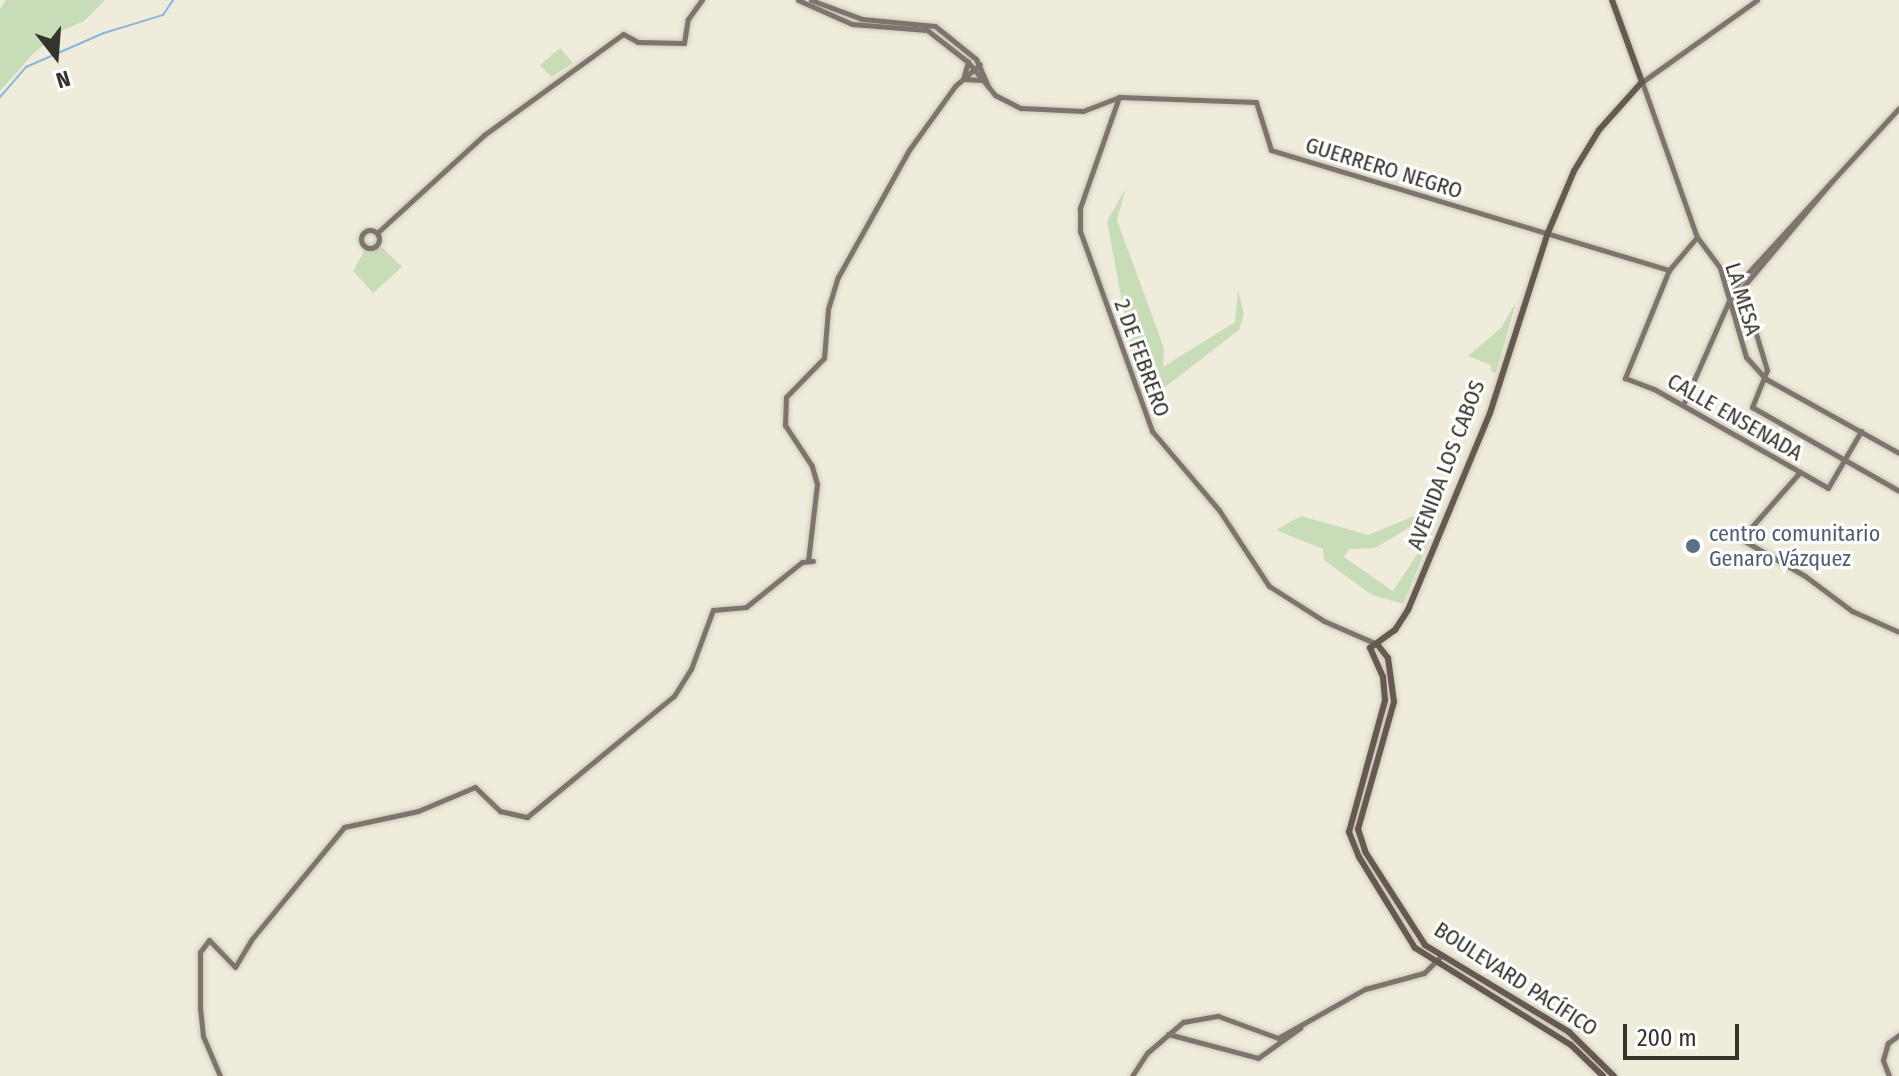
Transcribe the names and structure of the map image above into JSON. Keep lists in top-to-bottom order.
{
  "streets": {
    "main road": ["AVENIDA LOS CABOS", "BOULEVARD PACÍFICO"],
    "street": [
      "GUERRERO NEGRO",
      "LA MESA",
      "2 DE FEBRERO",
      "CALLE ENSENADA"
    ]
  },
  "crossings": [
    ["GUERRERO NEGRO", "2 DE FEBRERO"],
    ["GUERRERO NEGRO", "CALLE ENSENADA"],
    ["GUERRERO NEGRO", "AVENIDA LOS CABOS"],
    ["LA MESA", "AVENIDA LOS CABOS"],
    ["2 DE FEBRERO", "AVENIDA LOS CABOS"],
    ["2 DE FEBRERO", "BOULEVARD PACÍFICO"],
    ["AVENIDA LOS CABOS", "BOULEVARD PACÍFICO"]
  ],
  "places": ["centro comunitario Genaro Vázquez"],
  "scale_bar": "200 m",
  "north": "bottom"
}
